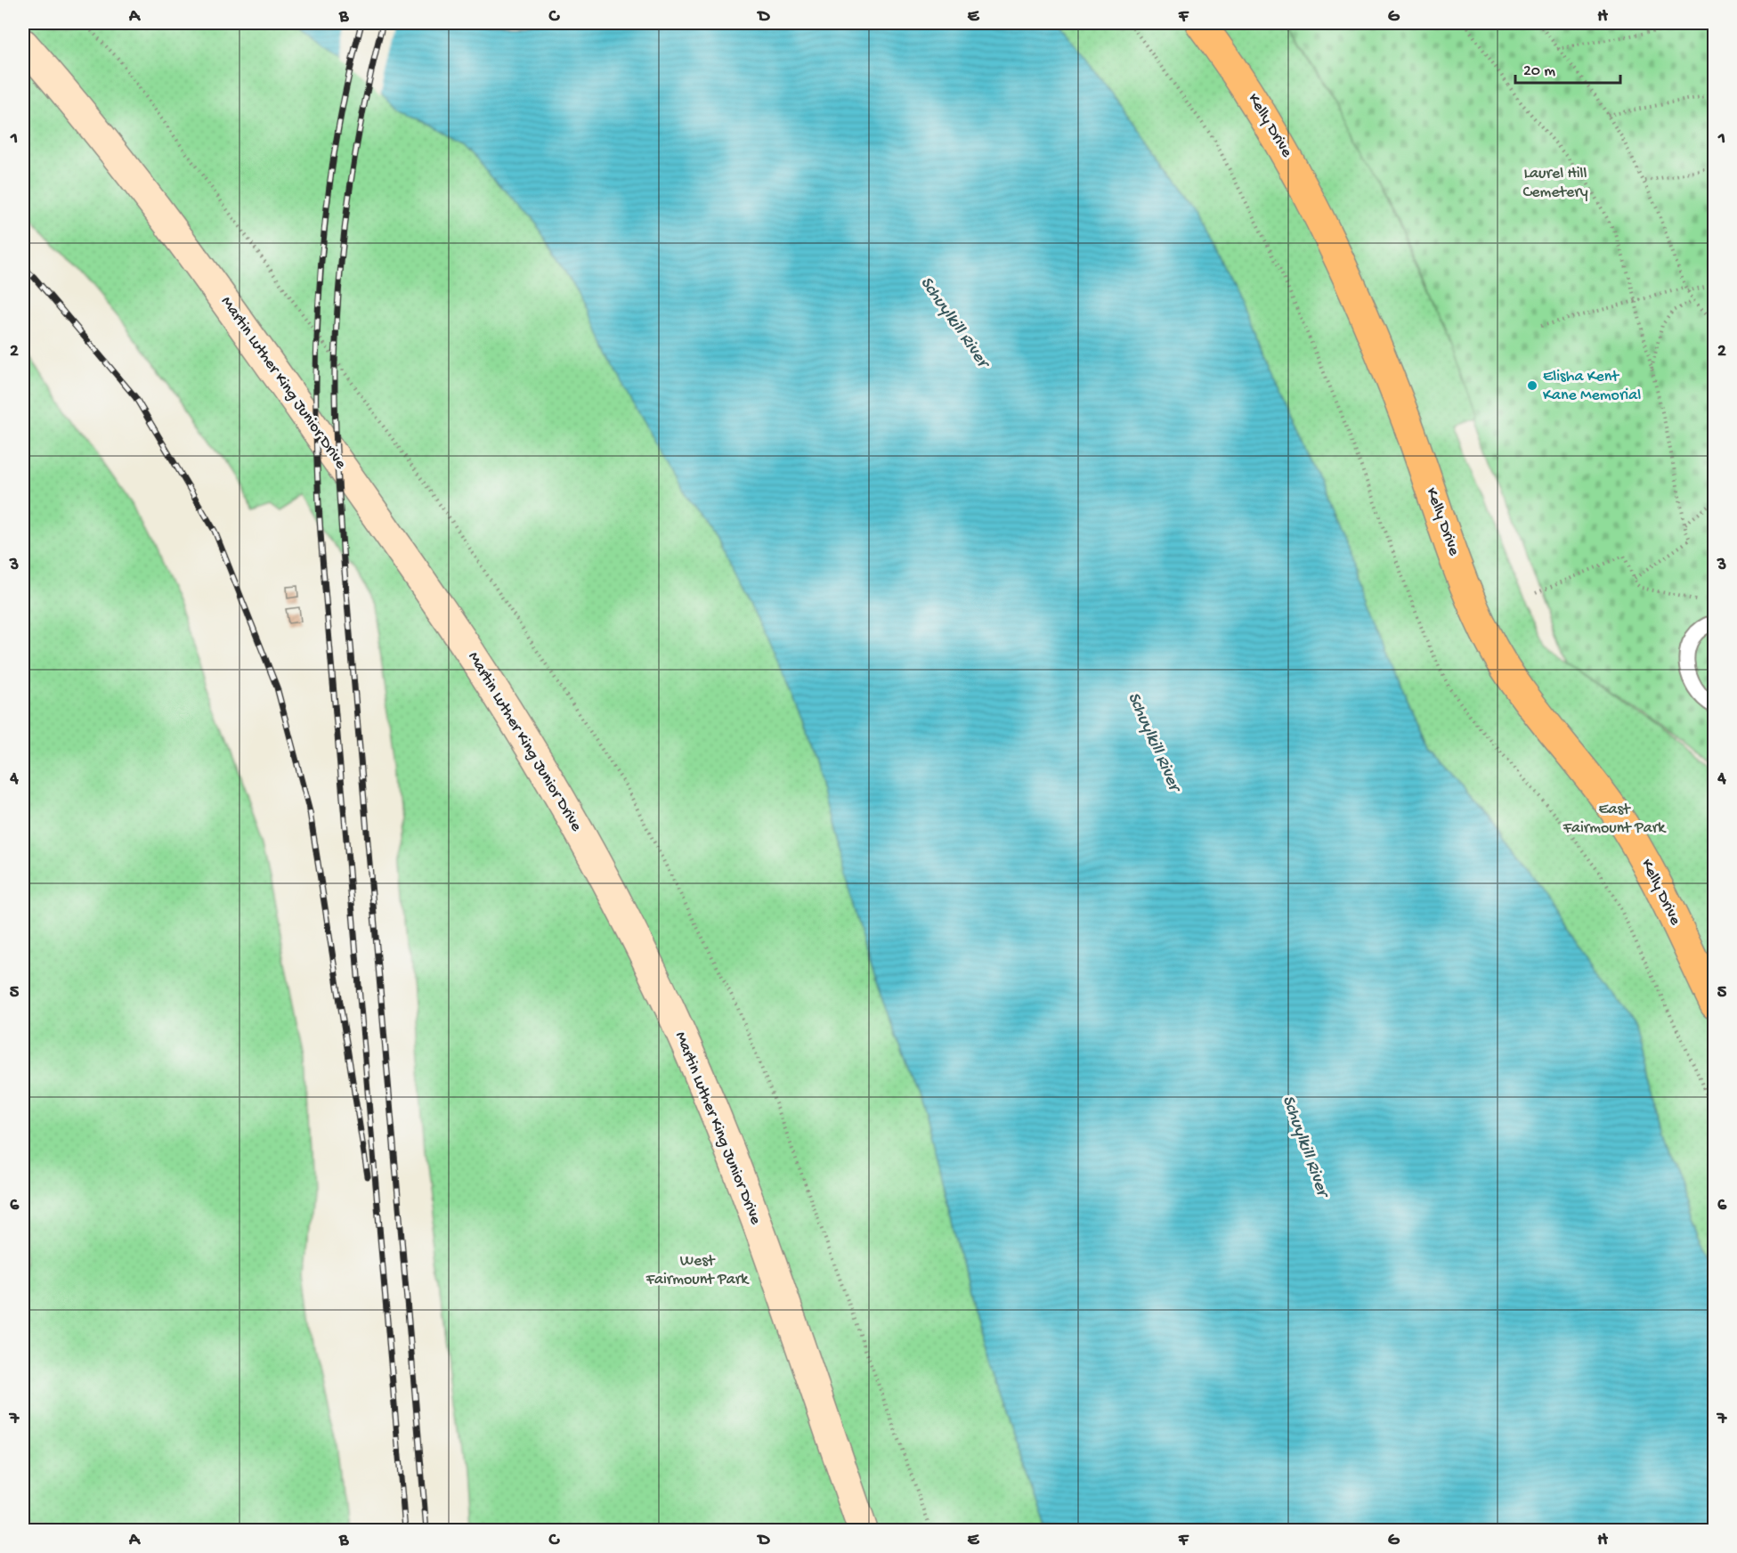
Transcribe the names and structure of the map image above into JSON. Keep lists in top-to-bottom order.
{
  "streets": {
    "main road": ["Kelly Drive", "Martin Luther King Junior Drive"]
  },
  "water": ["Schuylkill River"],
  "parks": ["Laurel Hill Cemetery", "East Fairmount Park", "West Fairmount Park"],
  "places": ["Elisha Kent Kane Memorial"],
  "scale_bar": "20 m",
  "grid": {
    "columns": [
      "A",
      "B",
      "C",
      "D",
      "E",
      "F",
      "G",
      "H"
    ],
    "rows": [
      "1",
      "2",
      "3",
      "4",
      "5",
      "6",
      "7"
    ]
  }
}
